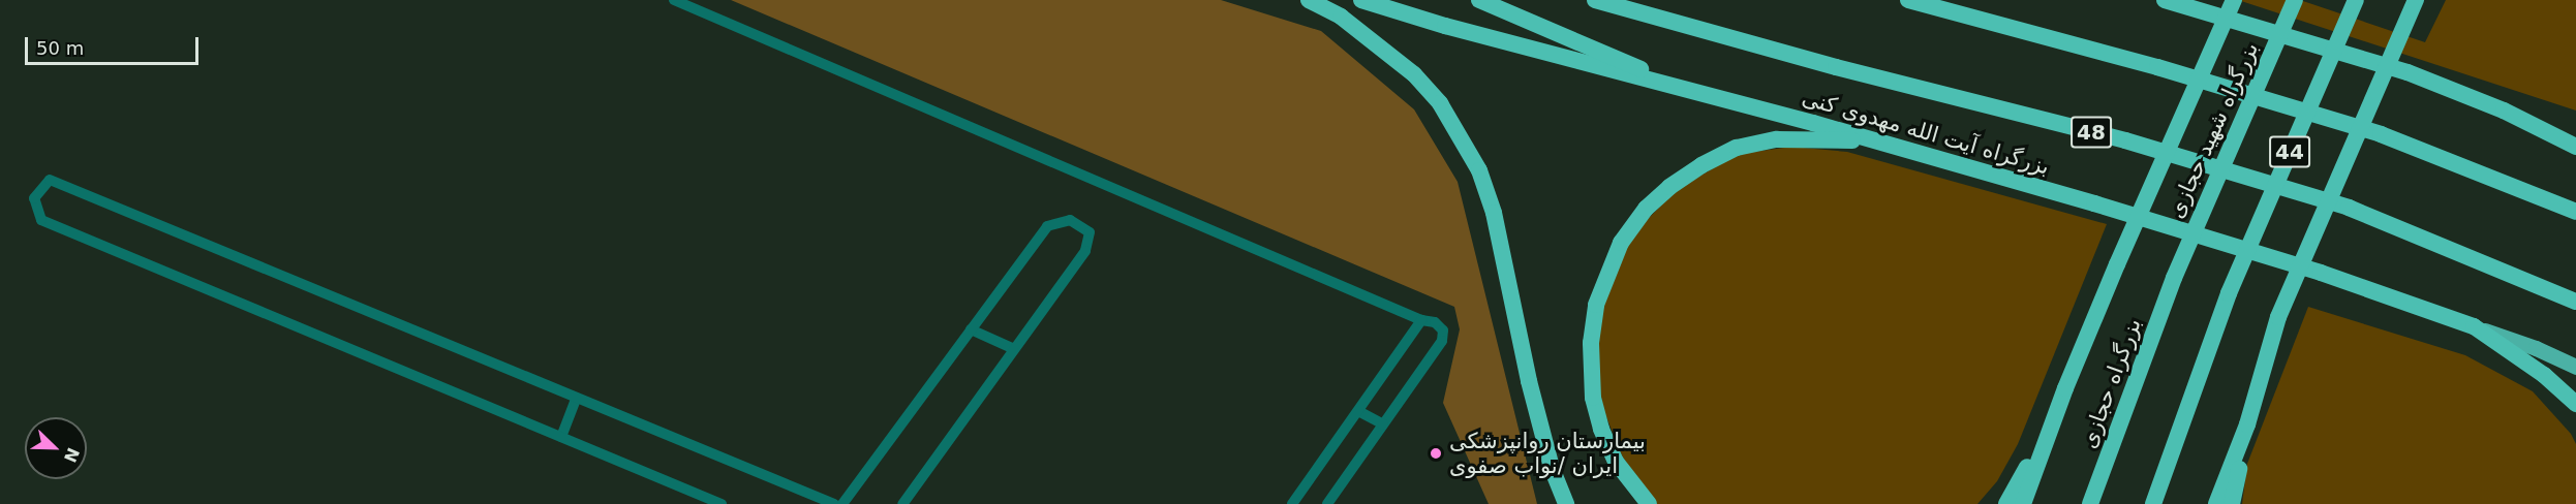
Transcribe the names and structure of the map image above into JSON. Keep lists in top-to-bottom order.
{
  "streets": {
    "highway": [
      "بزرگراه شهید حجازی",
      "بزرگراه آیت الله مهدوی کنی",
      "48",
      "44",
      "بزرگراه حجازی"
    ]
  },
  "crossings": [
    ["بزرگراه شهید حجازی", "بزرگراه حجازی"]
  ],
  "places": ["بیمارستان روانپزشکی ایران /نواب صفوی"],
  "scale_bar": "50 m",
  "north": "bottom right"
}
